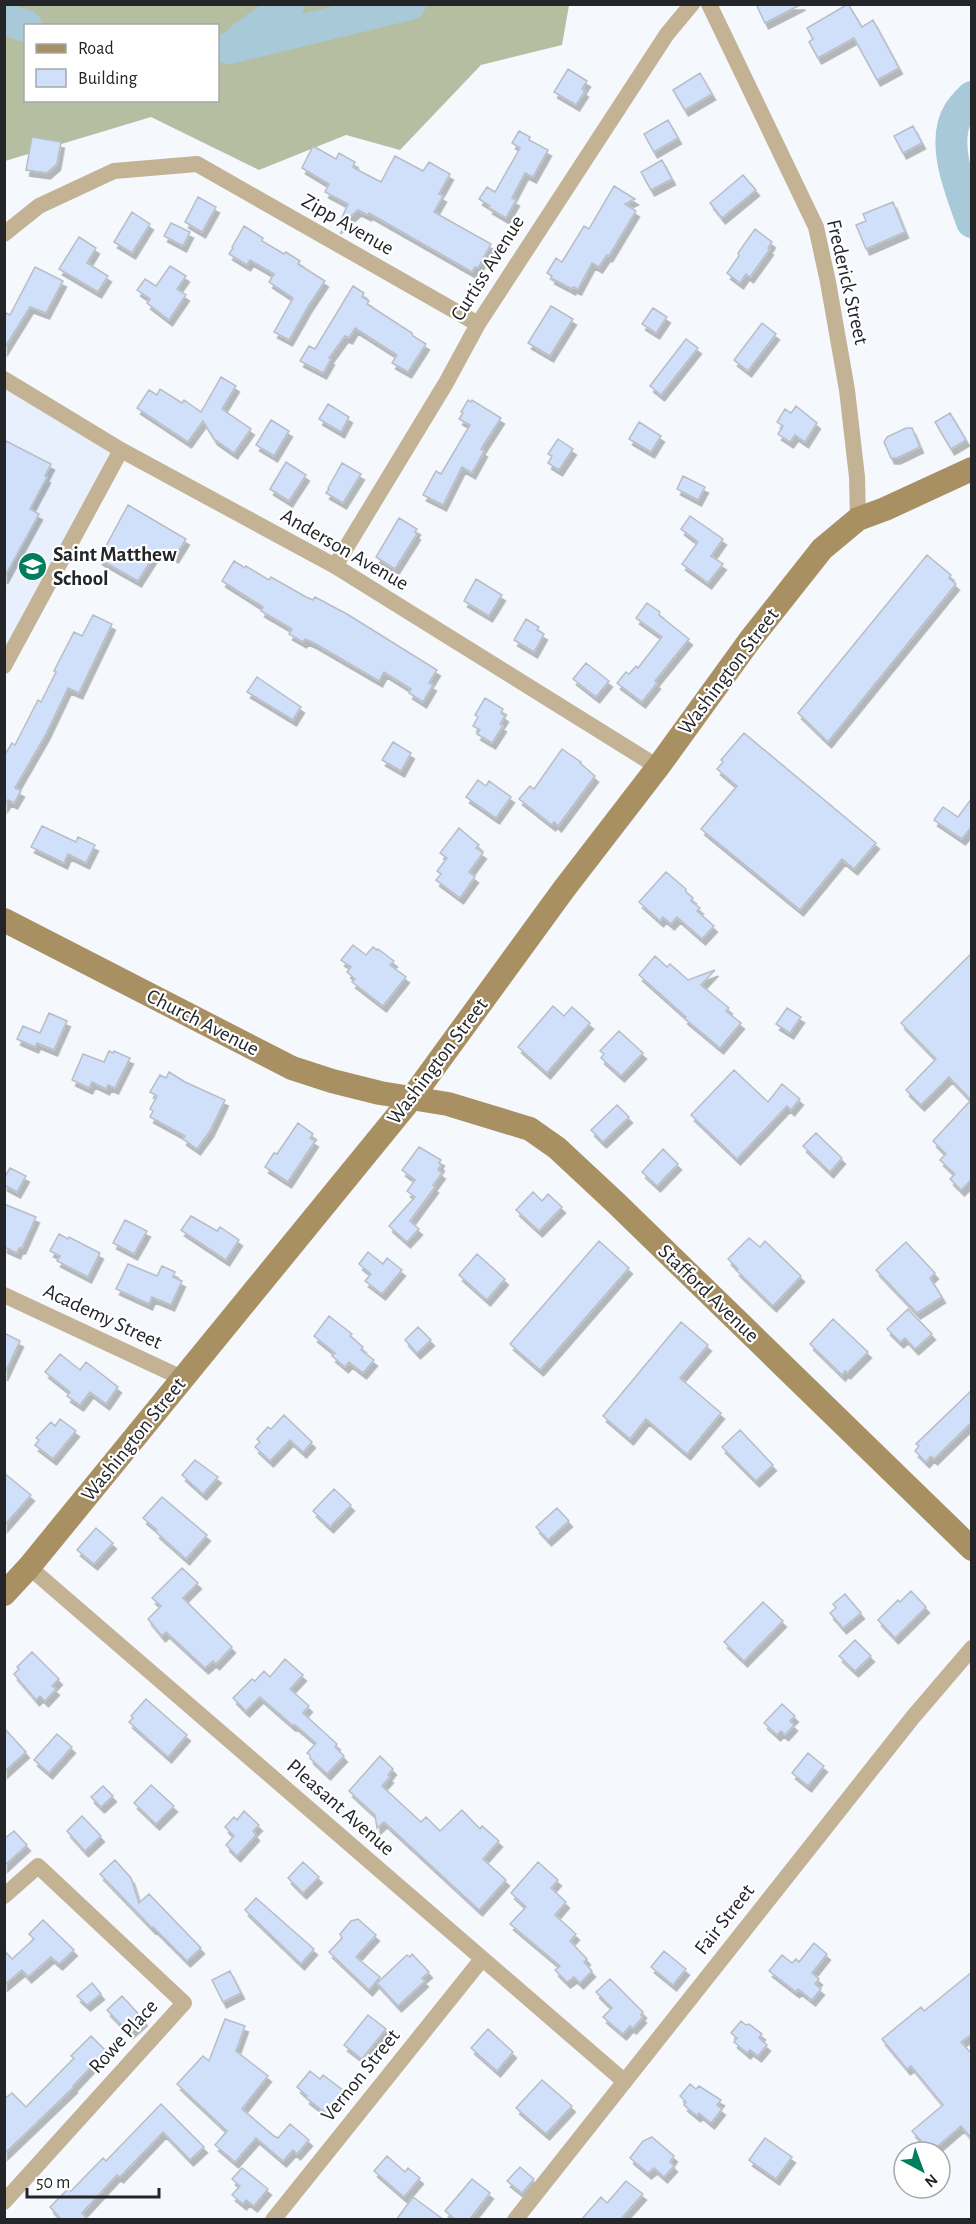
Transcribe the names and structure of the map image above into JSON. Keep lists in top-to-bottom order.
{
  "streets": {
    "main road": ["Washington Street", "Church Avenue", "Stafford Avenue"],
    "street": [
      "Zipp Avenue",
      "Curtiss Avenue",
      "Frederick Street",
      "Anderson Avenue",
      "Academy Street",
      "Pleasant Avenue",
      "Fair Street",
      "Rowe Place",
      "Vernon Street"
    ]
  },
  "crossings": [
    ["Zipp Avenue", "Curtiss Avenue"],
    ["Curtiss Avenue", "Anderson Avenue"],
    ["Frederick Street", "Washington Street"],
    ["Anderson Avenue", "Washington Street"],
    ["Washington Street", "Church Avenue"],
    ["Washington Street", "Stafford Avenue"],
    ["Washington Street", "Academy Street"],
    ["Washington Street", "Pleasant Avenue"],
    ["Church Avenue", "Stafford Avenue"],
    ["Pleasant Avenue", "Fair Street"],
    ["Pleasant Avenue", "Vernon Street"]
  ],
  "places": {
    "school or university": ["Saint Matthew School"]
  },
  "legend": ["Road", "Building"],
  "scale_bar": "50 m",
  "north": "bottom right"
}
